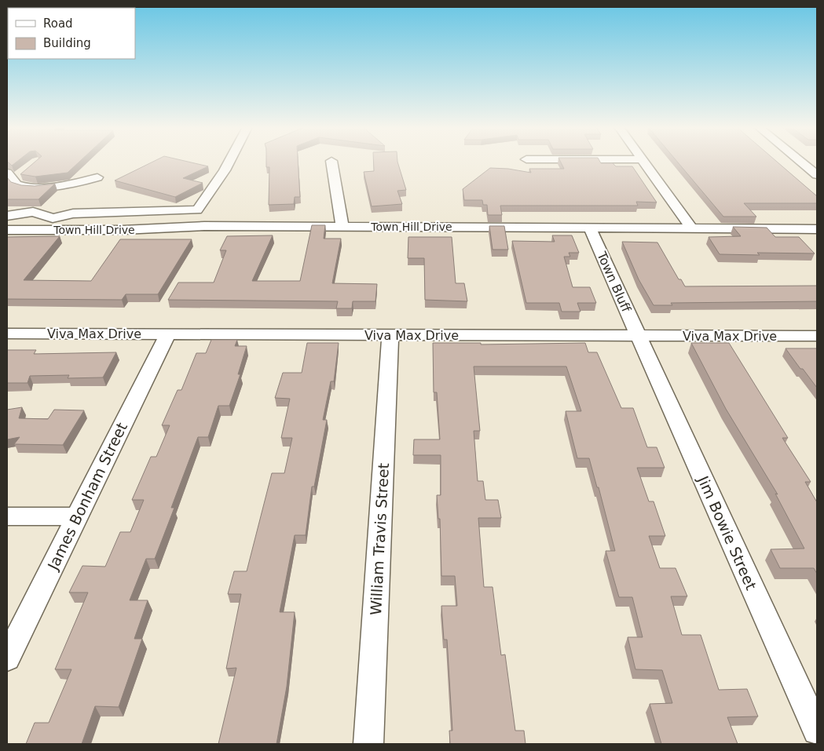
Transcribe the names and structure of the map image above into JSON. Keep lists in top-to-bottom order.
{
  "streets": {
    "street": [
      "Town Hill Drive",
      "Town Bluff",
      "Viva Max Drive",
      "James Bonham Street",
      "Jim Bowie Street",
      "William Travis Street"
    ]
  },
  "crossings": [
    ["Town Hill Drive", "Town Bluff"],
    ["Town Bluff", "Viva Max Drive"],
    ["Town Bluff", "Jim Bowie Street"],
    ["Viva Max Drive", "James Bonham Street"],
    ["Viva Max Drive", "Jim Bowie Street"],
    ["Viva Max Drive", "William Travis Street"]
  ],
  "legend": ["Road", "Building"]
}
